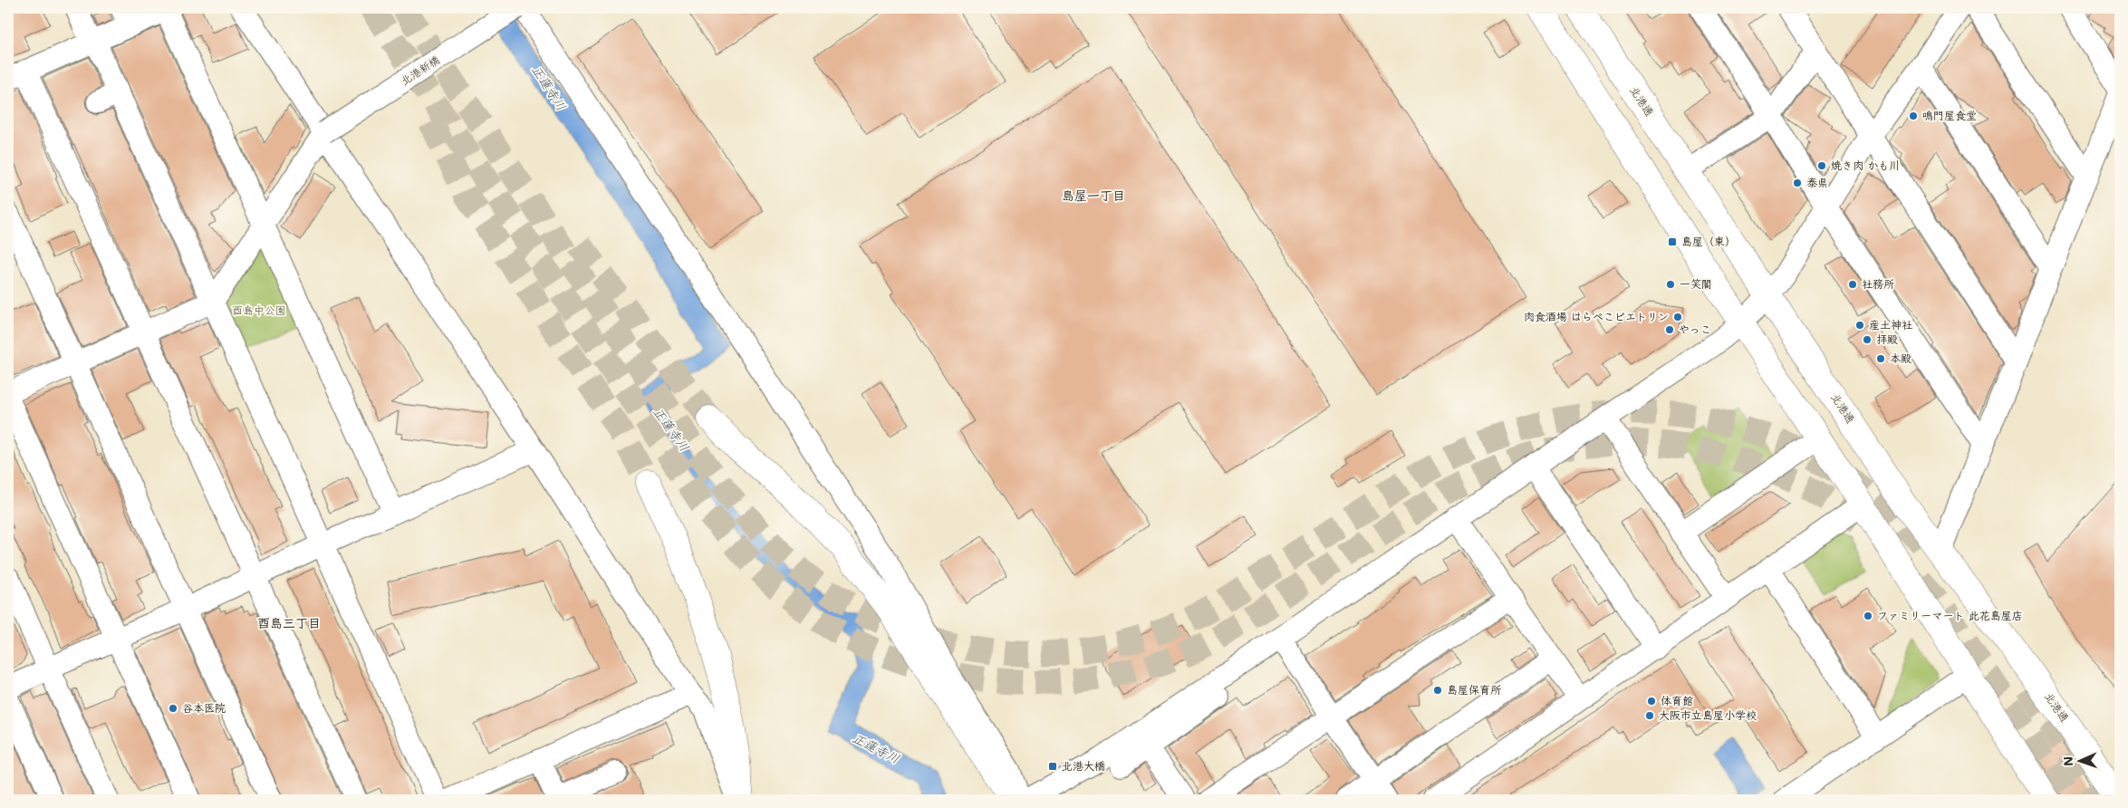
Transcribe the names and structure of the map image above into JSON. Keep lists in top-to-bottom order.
{
  "streets": {
    "main road": ["北港通"],
    "street": ["北港新橋"]
  },
  "districts": ["島屋一丁目", "酉島三丁目"],
  "water": ["正蓮寺川"],
  "parks": ["酉島中公園"],
  "places": {
    "other": [
      "鳴門屋食堂",
      "焼き肉 かも川",
      "泰県",
      "一笑閣",
      "社務所",
      "肉食酒場 はらぺこピエトリン",
      "産土神社",
      "やっこ",
      "拝殿",
      "本殿",
      "ファミリーマート 此花島屋店",
      "島屋保育所",
      "体育館",
      "谷本医院",
      "大阪市立島屋小学校"
    ],
    "transit": ["島屋（東）", "北港大橋"]
  },
  "north": "left"
}
